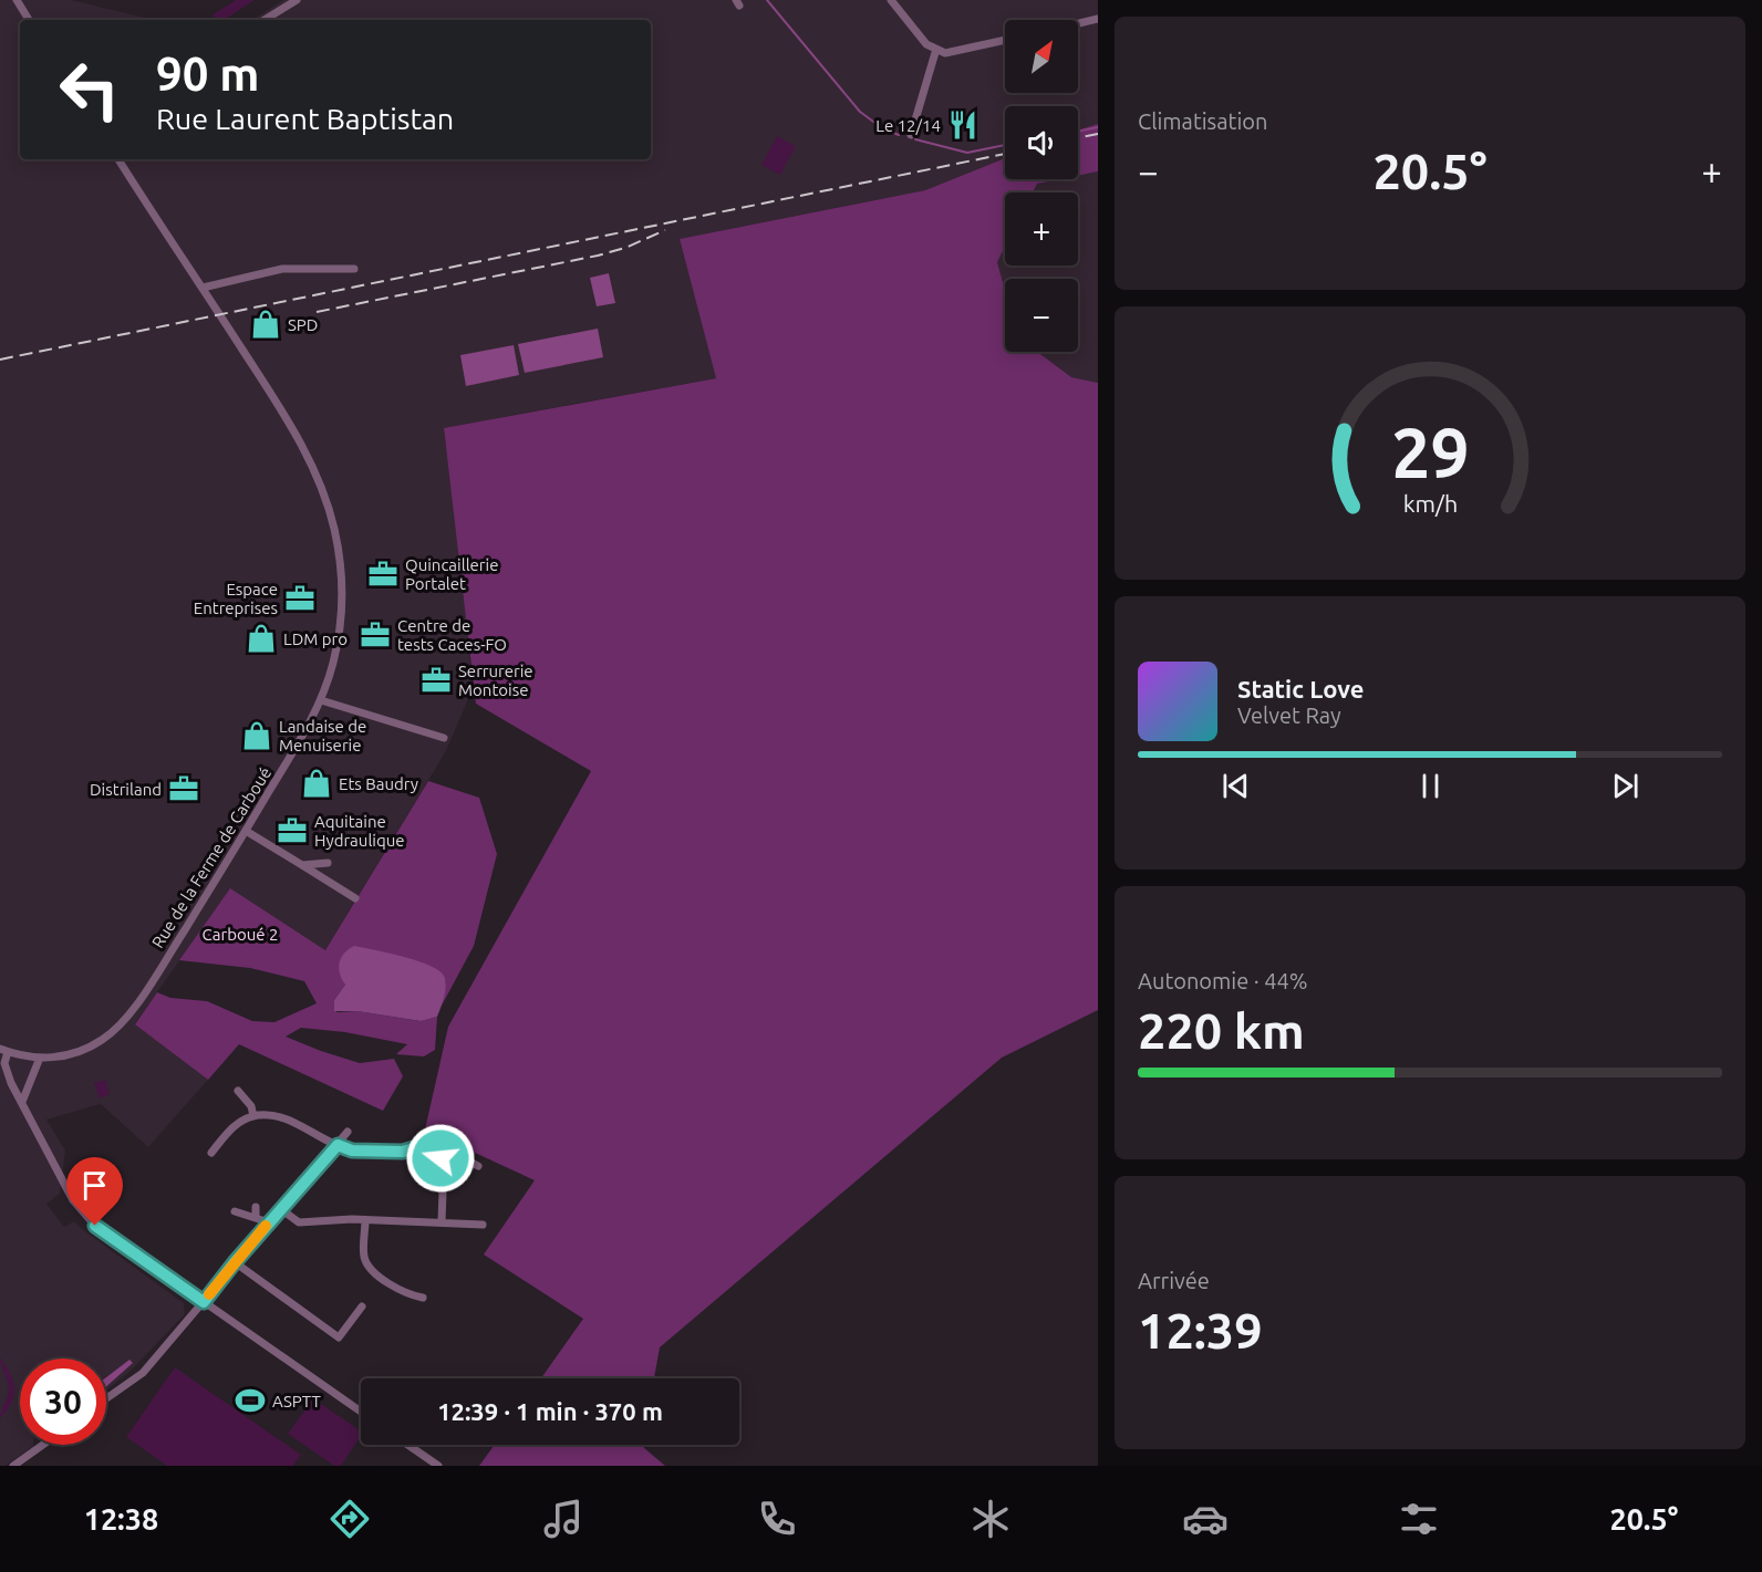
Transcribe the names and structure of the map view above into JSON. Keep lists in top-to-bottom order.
{
  "streets": {
    "street": ["Rue de la Ferme de Carboué"]
  },
  "parks": ["Carboué 2"],
  "places": {
    "restaurant": ["Le 12/14"],
    "shop": [
      "SPD",
      "LDM pro",
      "Landaise de Menuiserie",
      "Ets Baudry"
    ],
    "office": [
      "Quincaillerie Portalet",
      "Espace Entreprises",
      "Centre de tests Caces-FO",
      "Serrurerie Montoise",
      "Distriland",
      "Aquitaine Hydraulique"
    ],
    "sports": ["ASPTT"]
  },
  "north": "top right",
  "page": {
    "tile": [
      "Climatisation",
      ["Autonomie · 44%", "220 km"],
      ["Arrivée", "12:39"]
    ],
    "map_buttons": ["+", "−"],
    "turn": ["90 m", "Rue Laurent Baptistan"],
    "heat": ["−", "20.5°", "+"],
    "song": ["Static Love", "Velvet Ray"],
    "limit": "30",
    "trip": "12:39 · 1 min · 370 m",
    "tabs": ["12:38", "20.5°"],
    "gauge": ["29", "km/h"]
  }
}
